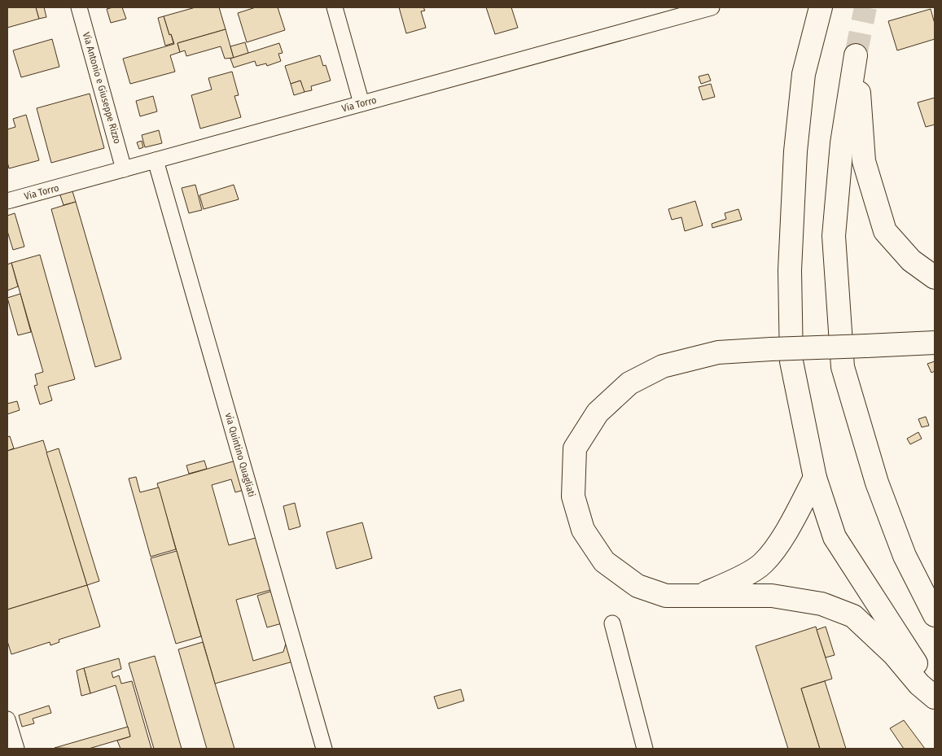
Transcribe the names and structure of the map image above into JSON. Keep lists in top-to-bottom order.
{
  "streets": {
    "street": ["Via Antonio e Giuseppe Rizzo", "Via Torro", "via Quintino Quagliati"]
  },
  "crossings": [
    ["Via Antonio e Giuseppe Rizzo", "Via Torro"],
    ["Via Torro", "via Quintino Quagliati"]
  ]
}
